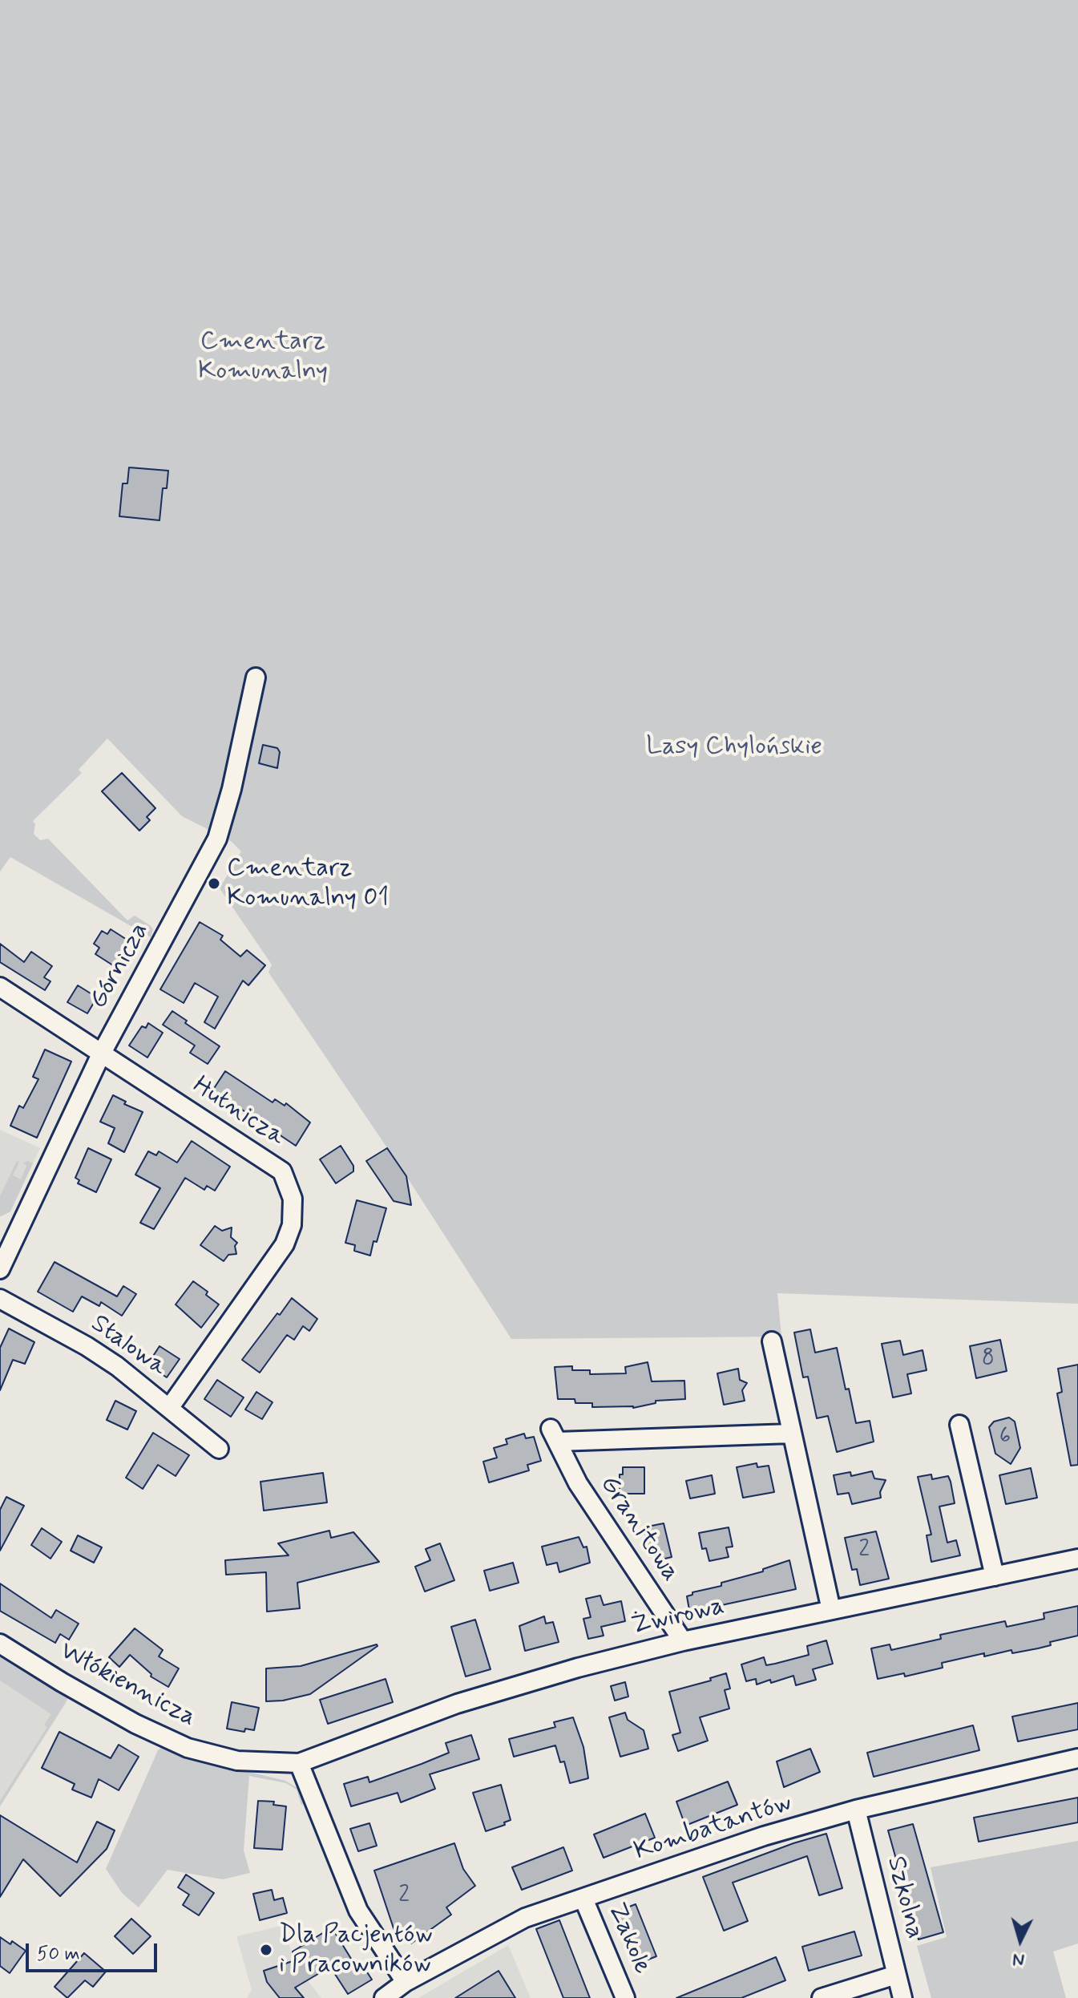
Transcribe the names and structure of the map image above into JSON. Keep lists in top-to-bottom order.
{
  "streets": {
    "street": [
      "Górnicza",
      "Hutnicza",
      "Stalowa",
      "Granitowa",
      "Żwirowa",
      "Włókiennicza",
      "Kombatantów",
      "Szkolna",
      "Zakole"
    ]
  },
  "crossings": [
    ["Górnicza", "Hutnicza"],
    ["Hutnicza", "Stalowa"],
    ["Granitowa", "Żwirowa"],
    ["Żwirowa", "Włókiennicza"],
    ["Kombatantów", "Szkolna"],
    ["Kombatantów", "Zakole"]
  ],
  "parks": ["Cmentarz Komunalny", "Lasy Chylońskie"],
  "places": ["Cmentarz Komunalny 01", "Dla Pacjentów i Pracowników"],
  "house_numbers": [
    "8",
    "6",
    "2",
    "2"
  ],
  "scale_bar": "50 m",
  "north": "bottom"
}
